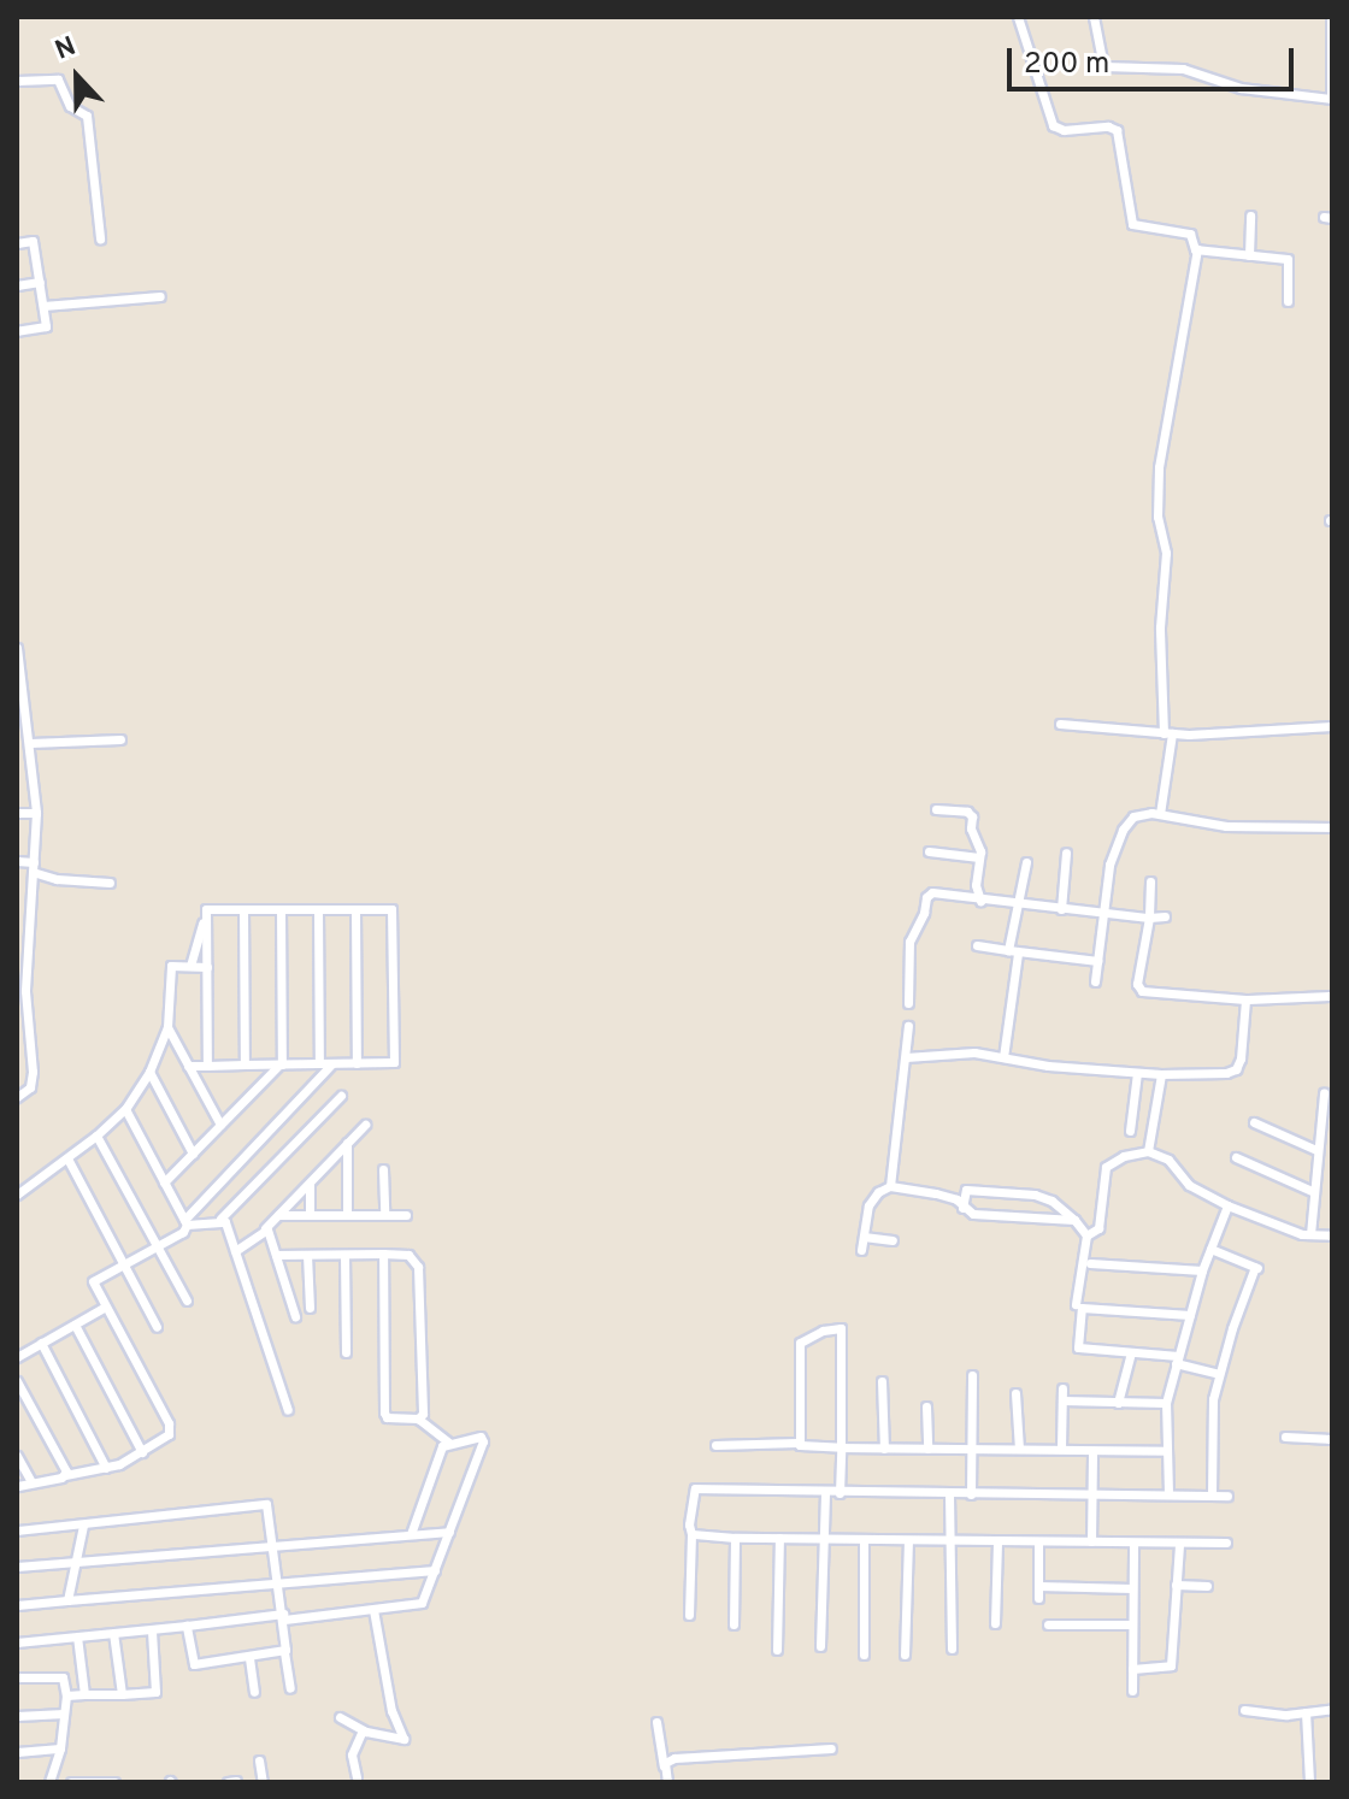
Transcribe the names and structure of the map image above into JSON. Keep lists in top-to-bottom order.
{
  "scale_bar": "200 m",
  "north": "top"
}
